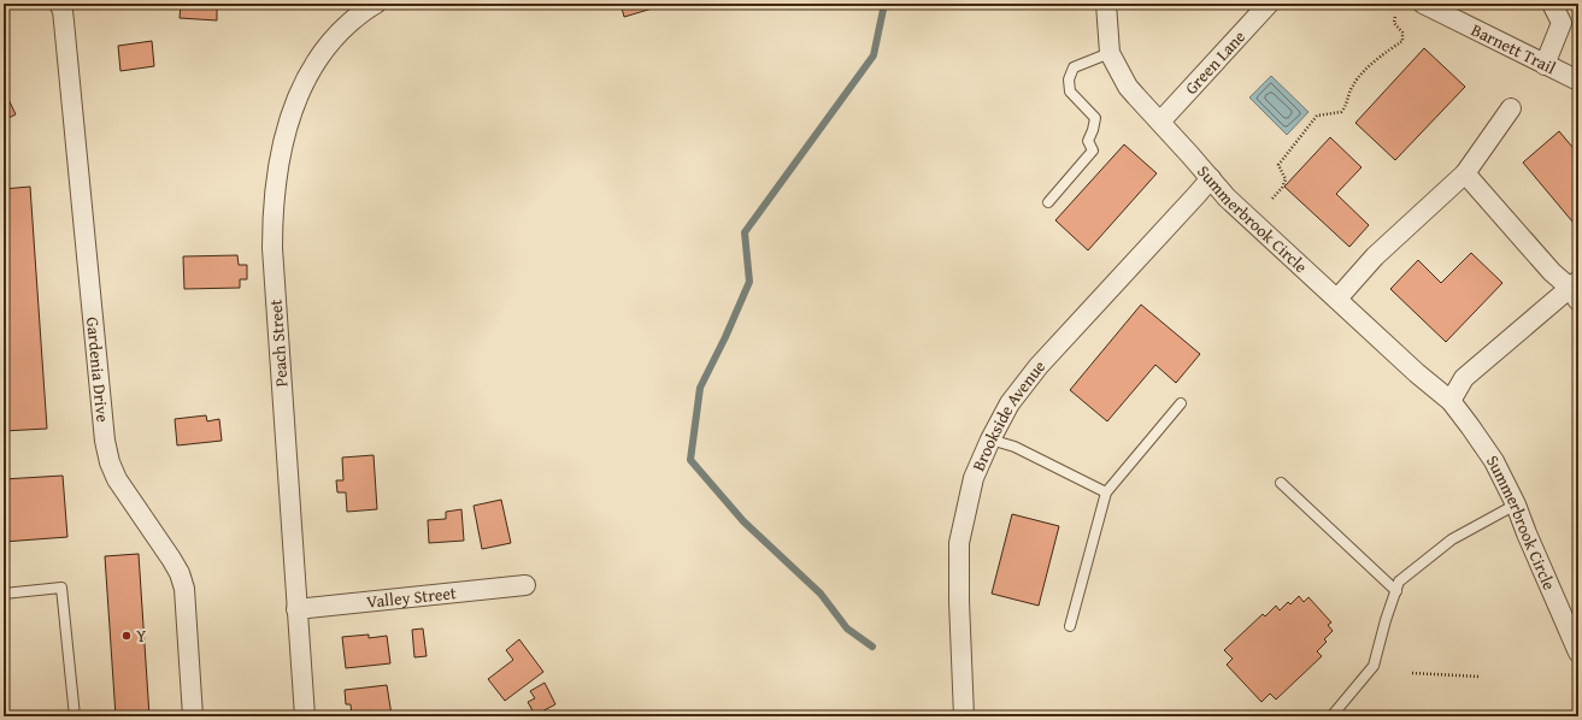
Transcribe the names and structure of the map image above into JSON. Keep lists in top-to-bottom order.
{
  "streets": {
    "street": [
      "Barnett Trail",
      "Green Lane",
      "Summerbrook Circle",
      "Peach Street",
      "Gardenia Drive",
      "Brookside Avenue",
      "Valley Street"
    ]
  },
  "crossings": [
    ["Green Lane", "Summerbrook Circle"],
    ["Summerbrook Circle", "Brookside Avenue"],
    ["Peach Street", "Valley Street"]
  ],
  "places": ["Y"]
}
